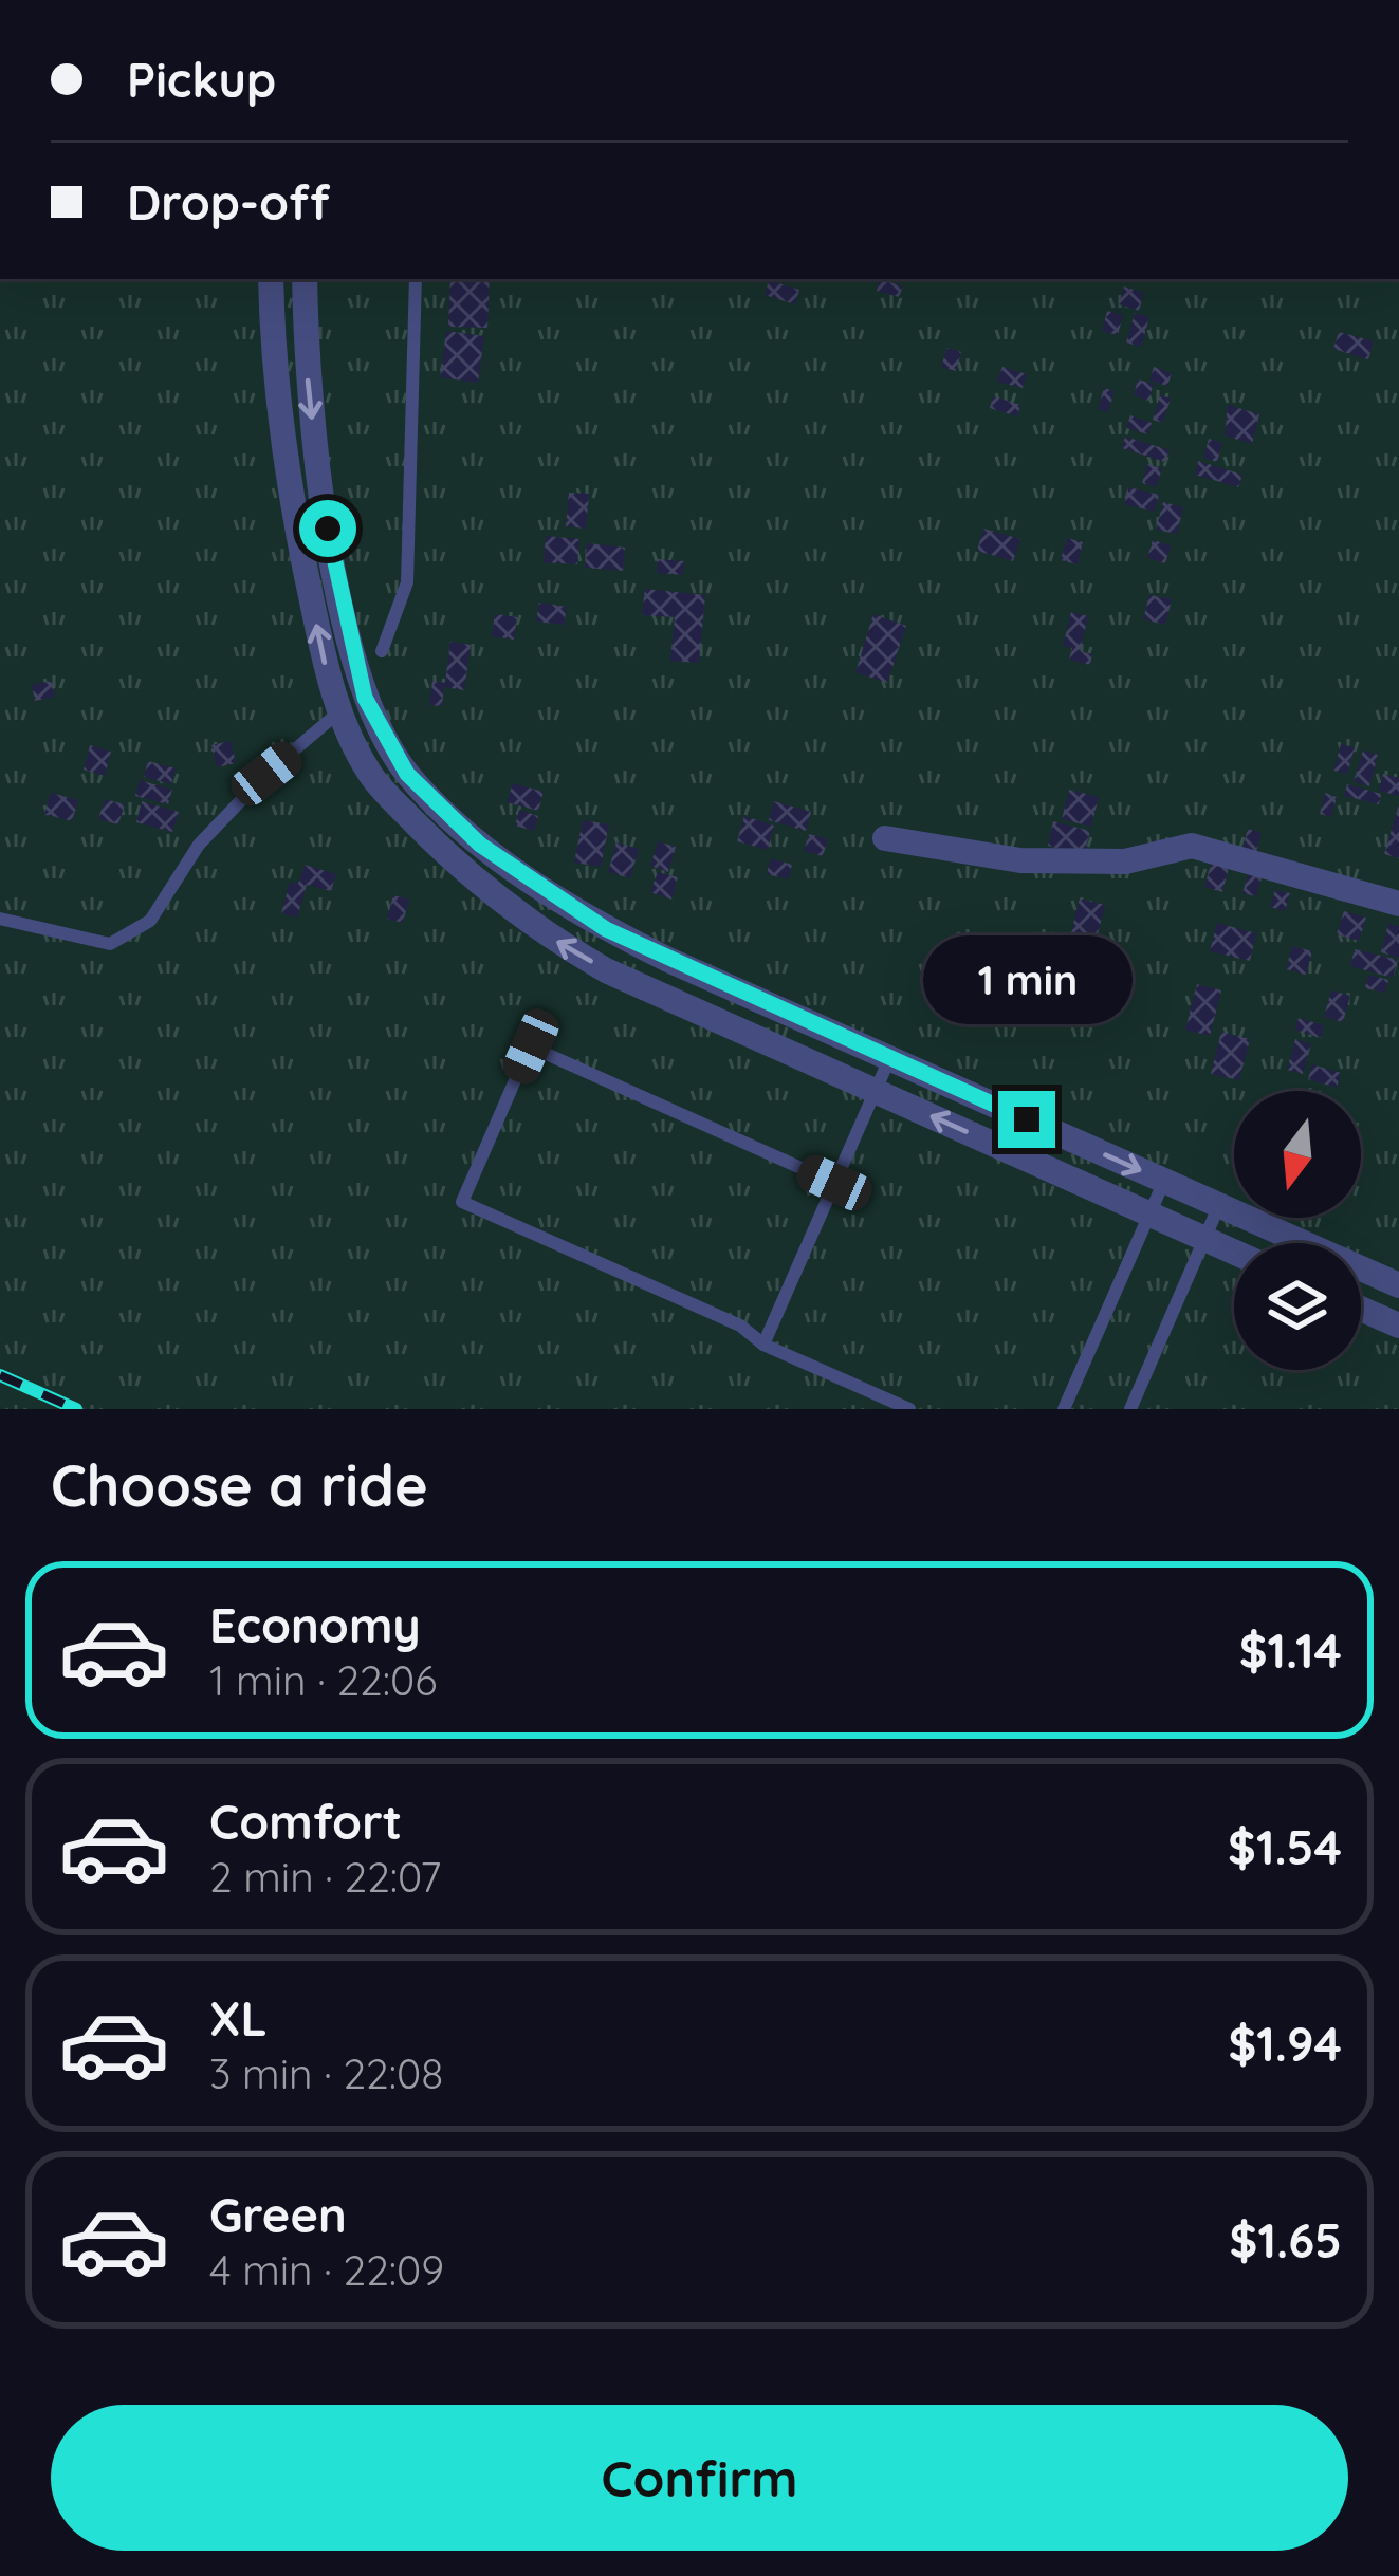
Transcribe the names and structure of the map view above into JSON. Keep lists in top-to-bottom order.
{
  "north": "bottom",
  "page": {
    "banner": ["Pickup", "Drop-off"],
    "bubble": "1 min",
    "heading": "Choose a ride",
    "list": [
      {
        "name": "Economy",
        "note": "1 min · 22:06",
        "value": "$1.14"
      },
      {
        "name": "Comfort",
        "note": "2 min · 22:07",
        "value": "$1.54"
      },
      {
        "name": "XL",
        "note": "3 min · 22:08",
        "value": "$1.94"
      },
      {
        "name": "Green",
        "note": "4 min · 22:09",
        "value": "$1.65"
      }
    ],
    "buttons": "Confirm"
  }
}
